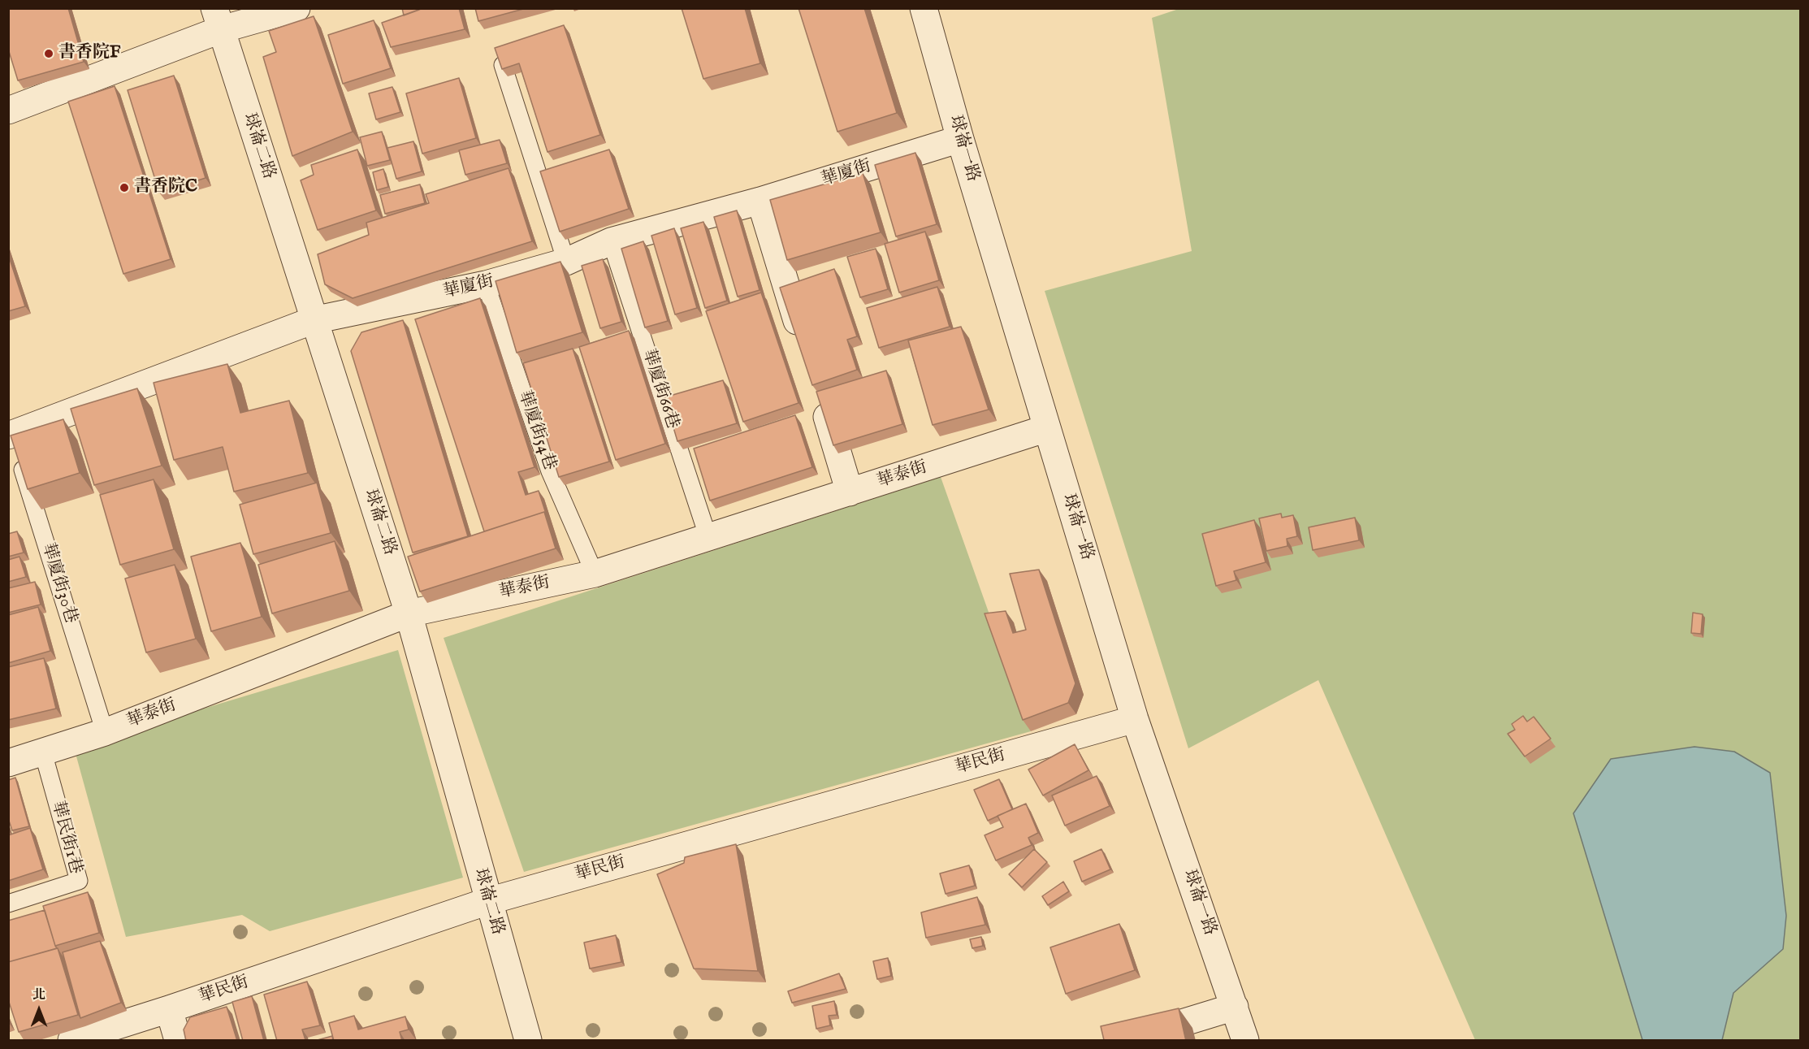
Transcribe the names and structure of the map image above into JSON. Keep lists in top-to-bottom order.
{
  "streets": {
    "street": [
      "球崙二路",
      "球崙一路",
      "華廈街",
      "華泰街",
      "華民街"
    ],
    "lane": [
      "華廈街66巷",
      "華廈街54巷",
      "華廈街30巷",
      "華民街1巷"
    ]
  },
  "crossings": [
    ["球崙二路", "華廈街"],
    ["球崙二路", "華泰街"],
    ["球崙二路", "華民街"],
    ["球崙一路", "華廈街"],
    ["球崙一路", "華泰街"],
    ["球崙一路", "華民街"],
    ["華廈街", "華廈街66巷"],
    ["華廈街", "華廈街54巷"],
    ["華廈街", "華廈街30巷"],
    ["華廈街66巷", "華泰街"],
    ["華廈街54巷", "華泰街"],
    ["華泰街", "華廈街30巷"],
    ["華泰街", "華民街1巷"]
  ],
  "places": ["書香院F", "書香院C"],
  "north": "top"
}
